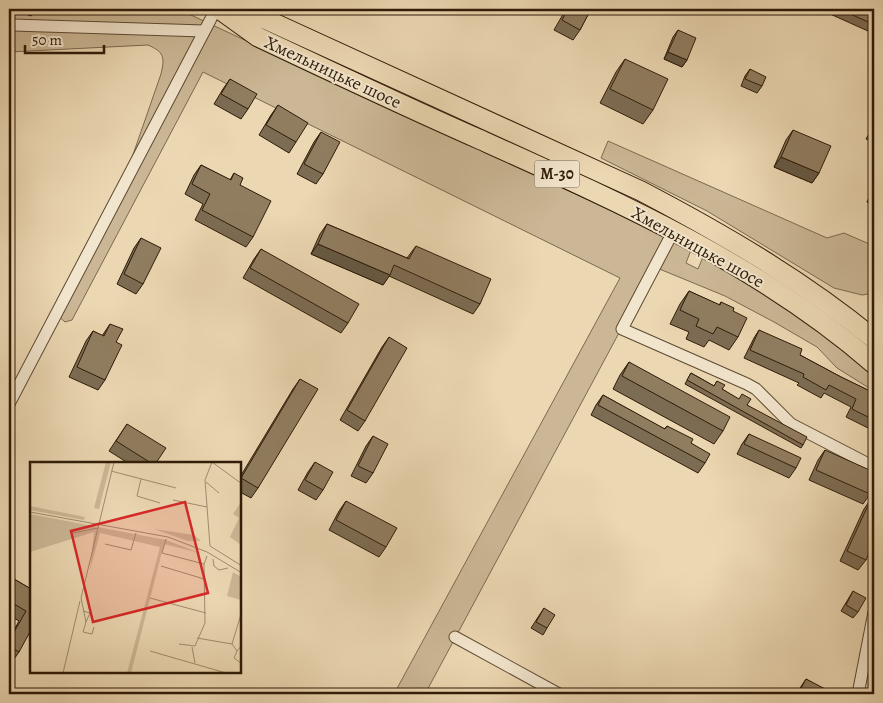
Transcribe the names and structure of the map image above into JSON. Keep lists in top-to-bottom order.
{
  "streets": {
    "highway": ["Хмельницьке шосе", "М-30"]
  },
  "scale_bar": "50 m"
}
